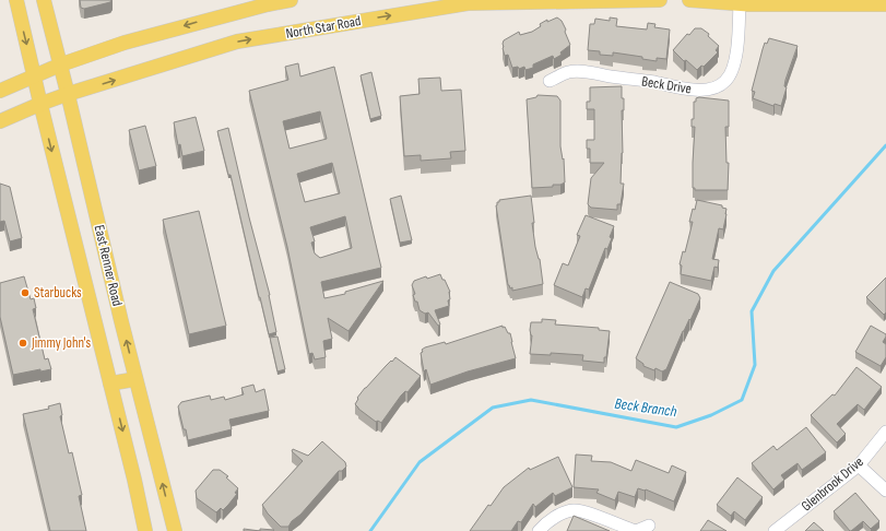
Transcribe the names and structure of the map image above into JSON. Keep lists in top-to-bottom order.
{
  "streets": {
    "main road": ["North Star Road", "East Renner Road"],
    "street": ["Beck Drive", "Glenbrook Drive"]
  },
  "crossings": [
    ["North Star Road", "East Renner Road"]
  ],
  "water": ["Beck Branch"],
  "places": ["Starbucks", "Jimmy John's"]
}
